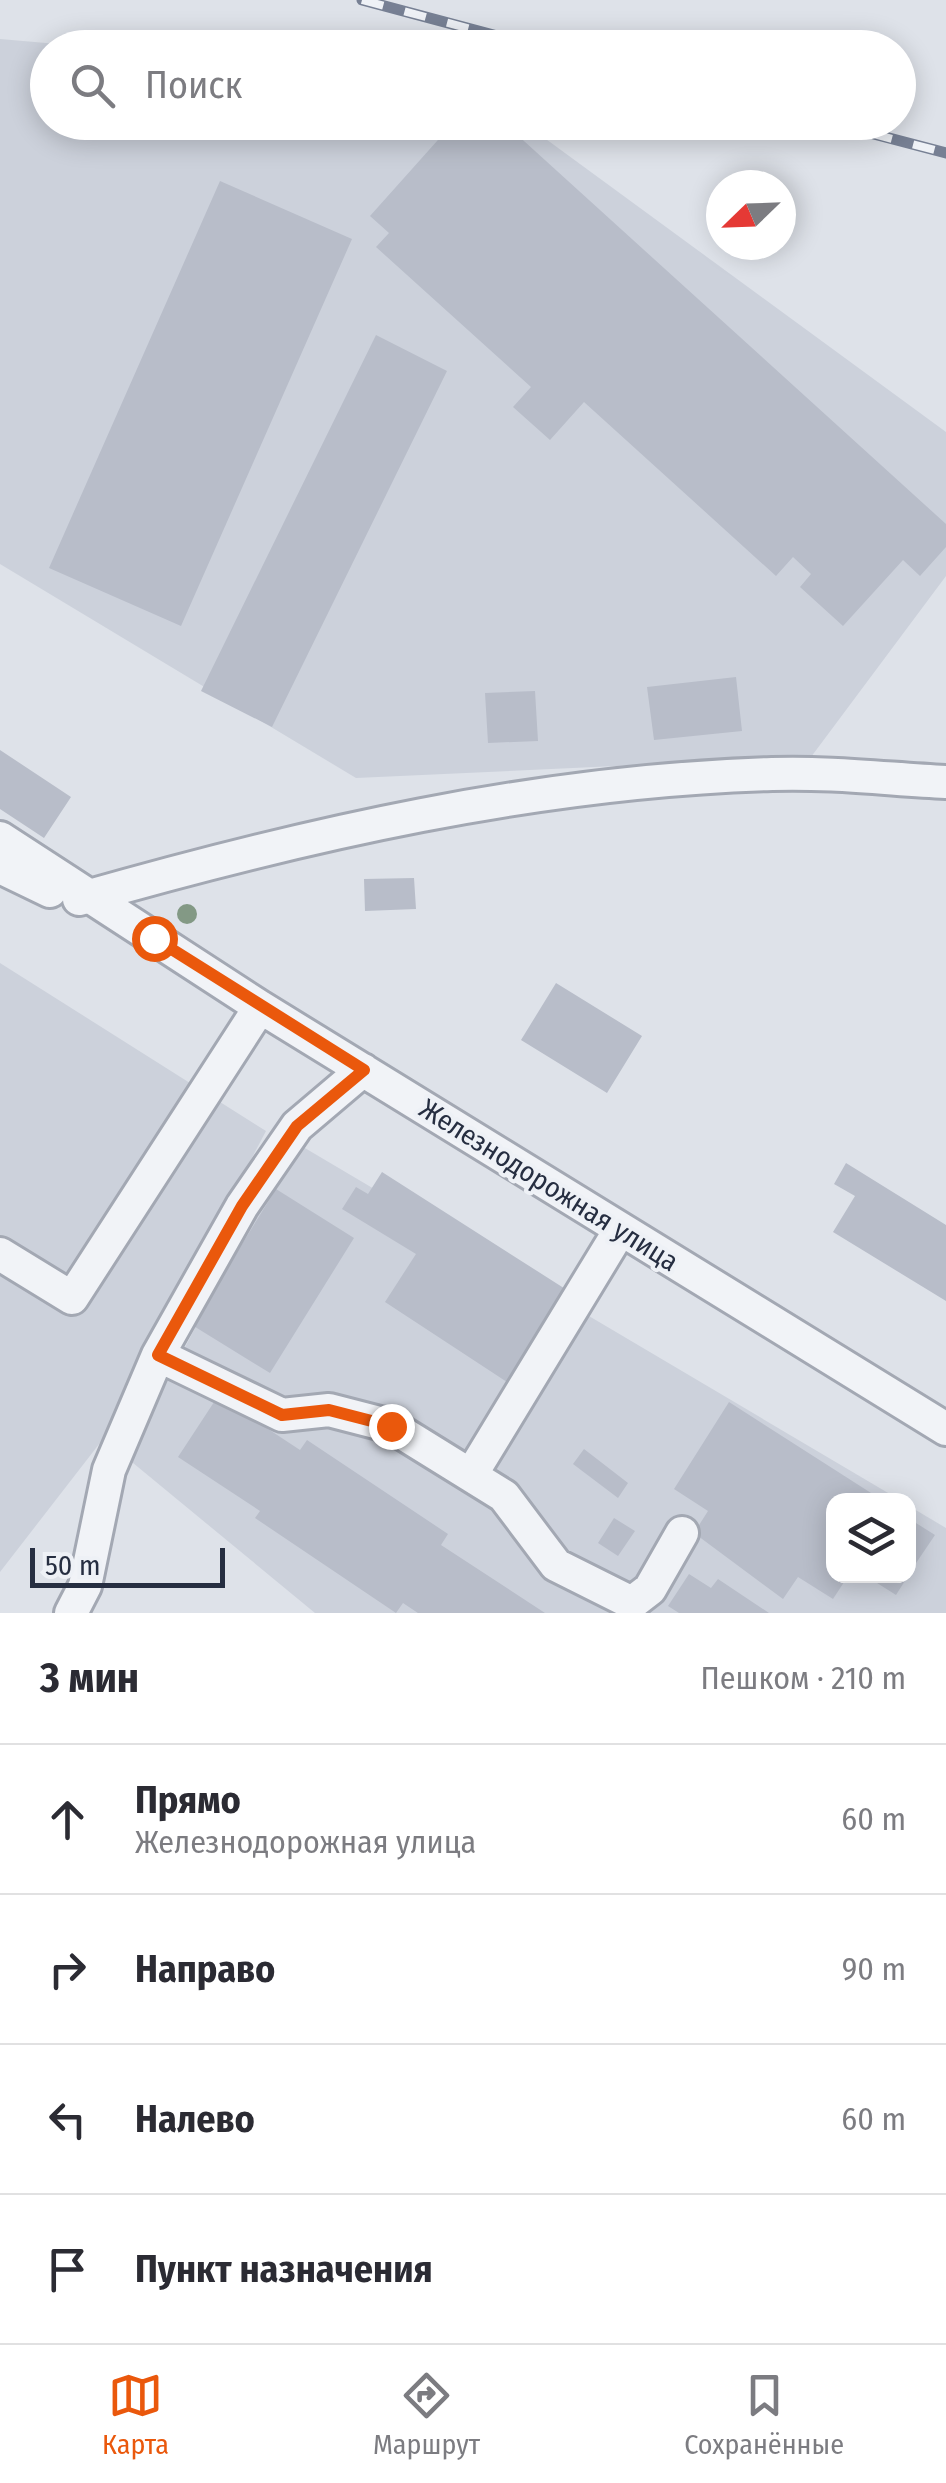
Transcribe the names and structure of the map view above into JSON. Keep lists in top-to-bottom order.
{
  "streets": {
    "street": ["Железнодорожная улица"]
  },
  "scale_bar": "50 m",
  "north": "bottom left",
  "page": {
    "search": "Поиск",
    "scale": "50 m",
    "heading": ["3 мин", "Пешком · 210 m"],
    "list": [
      ["Прямо", "Железнодорожная улица", "60 m"],
      ["Направо", "90 m"],
      ["Налево", "60 m"],
      "Пункт назначения"
    ],
    "nav": ["Карта", "Маршрут", "Сохранённые"]
  }
}
